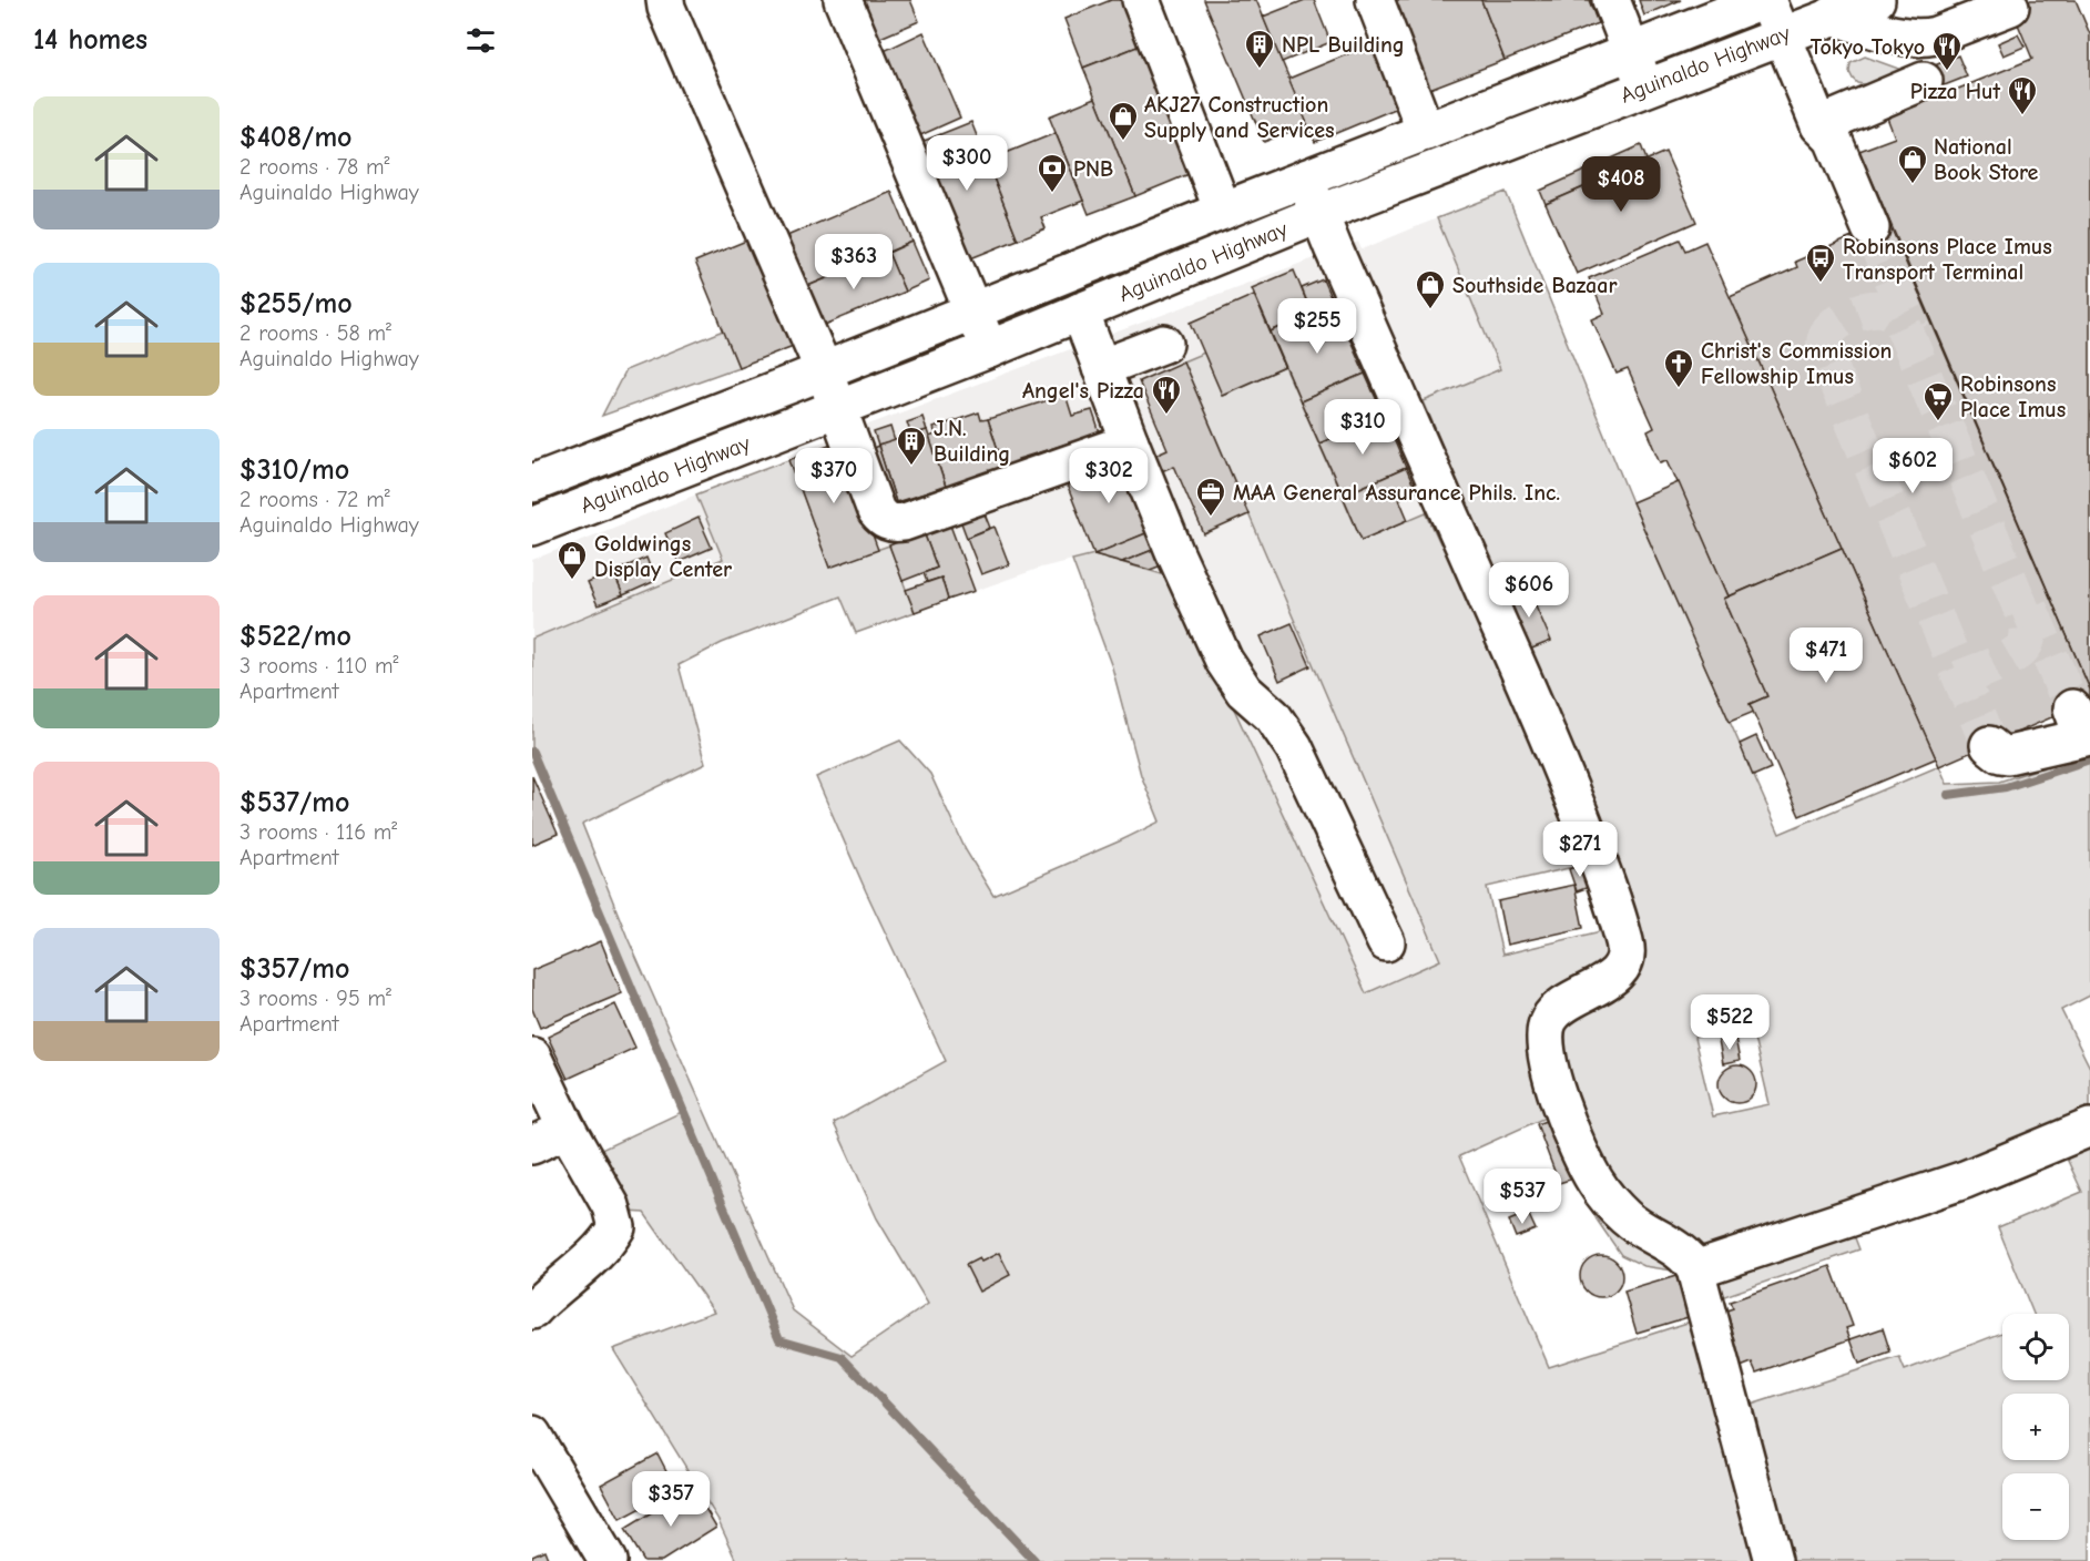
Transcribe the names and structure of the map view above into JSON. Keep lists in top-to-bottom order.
{
  "streets": {
    "main road": ["Aguinaldo Highway"]
  },
  "places": {
    "building": ["NPL Building", "J.N. Building"],
    "restaurant": ["Tokyo Tokyo", "Pizza Hut", "Angel's Pizza"],
    "shop": [
      "AKJ27 Construction Supply and Services",
      "National Book Store",
      "Southside Bazaar",
      "Goldwings Display Center"
    ],
    "bank": ["PNB"],
    "bus stop": ["Robinsons Place Imus Transport Terminal"],
    "church": ["Christ's Commission Fellowship Imus"],
    "supermarket": ["Robinsons Place Imus"],
    "office": ["MAA General Assurance Phils. Inc."]
  },
  "page": {
    "heading": "14 homes",
    "list": [
      {
        "name": "$408/mo",
        "note": "2 rooms · 78 m² · Aguinaldo Highway"
      },
      {
        "name": "$255/mo",
        "note": "2 rooms · 58 m² · Aguinaldo Highway"
      },
      {
        "name": "$310/mo",
        "note": "2 rooms · 72 m² · Aguinaldo Highway"
      },
      {
        "name": "$522/mo",
        "note": "3 rooms · 110 m² · Apartment"
      },
      {
        "name": "$537/mo",
        "note": "3 rooms · 116 m² · Apartment"
      },
      {
        "name": "$357/mo",
        "note": "3 rooms · 95 m² · Apartment"
      }
    ],
    "price": [
      "$300",
      "$408",
      "$363",
      "$255",
      "$310",
      "$602",
      "$370",
      "$302",
      "$606",
      "$471",
      "$271",
      "$522",
      "$537",
      "$357"
    ],
    "map_buttons": ["+", "−"]
  }
}
